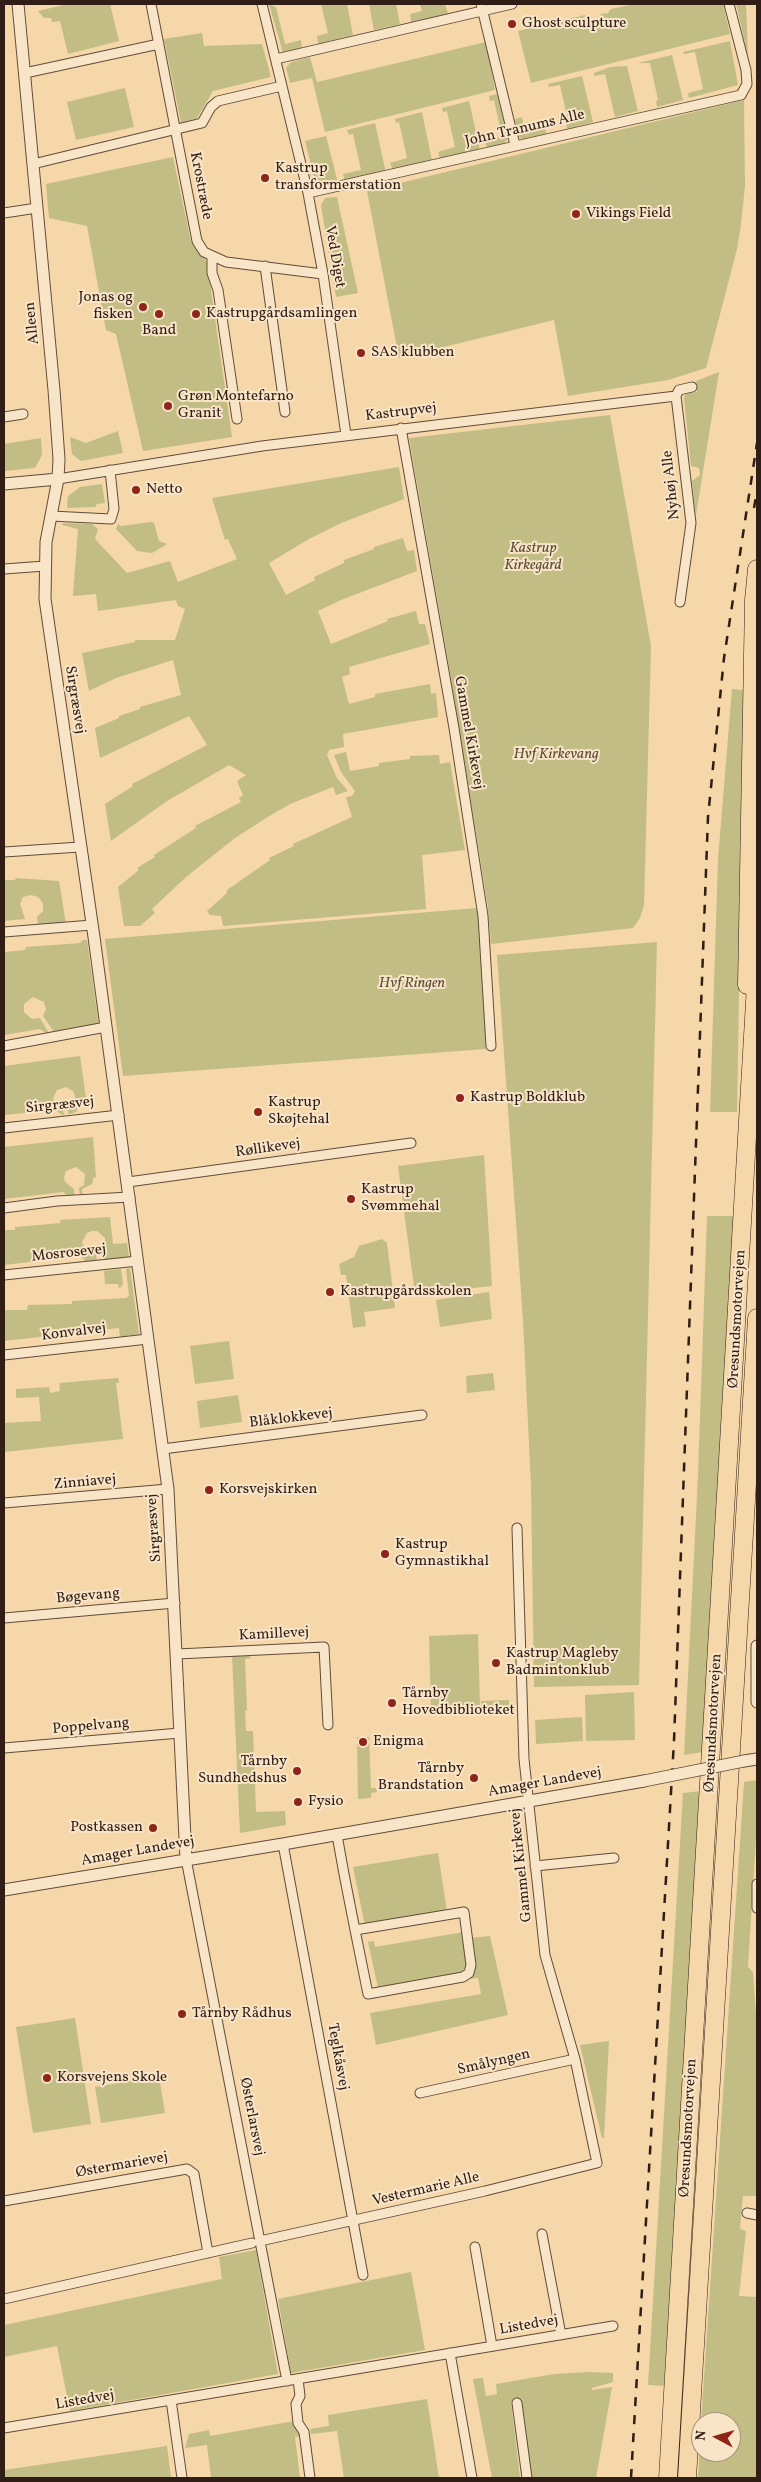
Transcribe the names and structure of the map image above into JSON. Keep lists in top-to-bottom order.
{
  "streets": {
    "highway": ["Øresundsmotorvejen"],
    "street": [
      "John Tranums Alle",
      "Krostræde",
      "Ved Diget",
      "Alleen",
      "Kastrupvej",
      "Nyhøj Alle",
      "Sirgræsvej",
      "Gammel Kirkevej",
      "Røllikevej",
      "Mosrosevej",
      "Konvalvej",
      "Blåklokkevej",
      "Zinniavej",
      "Bøgevang",
      "Kamillevej",
      "Poppelvang",
      "Amager Landevej",
      "Teglkåsvej",
      "Smålyngen",
      "Østerlarsvej",
      "Østermarievej",
      "Vestermarie Alle",
      "Listedvej"
    ]
  },
  "crossings": [
    ["John Tranums Alle", "Ved Diget"],
    ["Ved Diget", "Kastrupvej"],
    ["Alleen", "Kastrupvej"],
    ["Alleen", "Sirgræsvej"],
    ["Kastrupvej", "Nyhøj Alle"],
    ["Kastrupvej", "Sirgræsvej"],
    ["Kastrupvej", "Gammel Kirkevej"],
    ["Sirgræsvej", "Røllikevej"],
    ["Sirgræsvej", "Mosrosevej"],
    ["Sirgræsvej", "Konvalvej"],
    ["Sirgræsvej", "Blåklokkevej"],
    ["Sirgræsvej", "Zinniavej"],
    ["Sirgræsvej", "Bøgevang"],
    ["Sirgræsvej", "Kamillevej"],
    ["Sirgræsvej", "Poppelvang"],
    ["Sirgræsvej", "Amager Landevej"],
    ["Sirgræsvej", "Østerlarsvej"],
    ["Gammel Kirkevej", "Amager Landevej"],
    ["Gammel Kirkevej", "Smålyngen"],
    ["Gammel Kirkevej", "Vestermarie Alle"],
    ["Amager Landevej", "Teglkåsvej"],
    ["Amager Landevej", "Østerlarsvej"],
    ["Teglkåsvej", "Vestermarie Alle"],
    ["Østerlarsvej", "Vestermarie Alle"],
    ["Østerlarsvej", "Listedvej"],
    ["Østermarievej", "Vestermarie Alle"]
  ],
  "parks": ["Kastrup Kirkegård", "Hvf Kirkevang", "Hvf Ringen"],
  "places": [
    "Ghost sculpture",
    "Kastrup transformerstation",
    "Vikings Field",
    "Jonas og fisken",
    "Band",
    "Kastrupgårdsamlingen",
    "SAS klubben",
    "Grøn Montefarno Granit",
    "Netto",
    "Kastrup Boldklub",
    "Kastrup Skøjtehal",
    "Kastrup Svømmehal",
    "Kastrupgårdsskolen",
    "Korsvejskirken",
    "Kastrup Gymnastikhal",
    "Kastrup Magleby Badmintonklub",
    "Tårnby Hovedbiblioteket",
    "Enigma",
    "Tårnby Sundhedshus",
    "Tårnby Brandstation",
    "Fysio",
    "Postkassen",
    "Tårnby Rådhus",
    "Korsvejens Skole"
  ],
  "north": "left"
}
